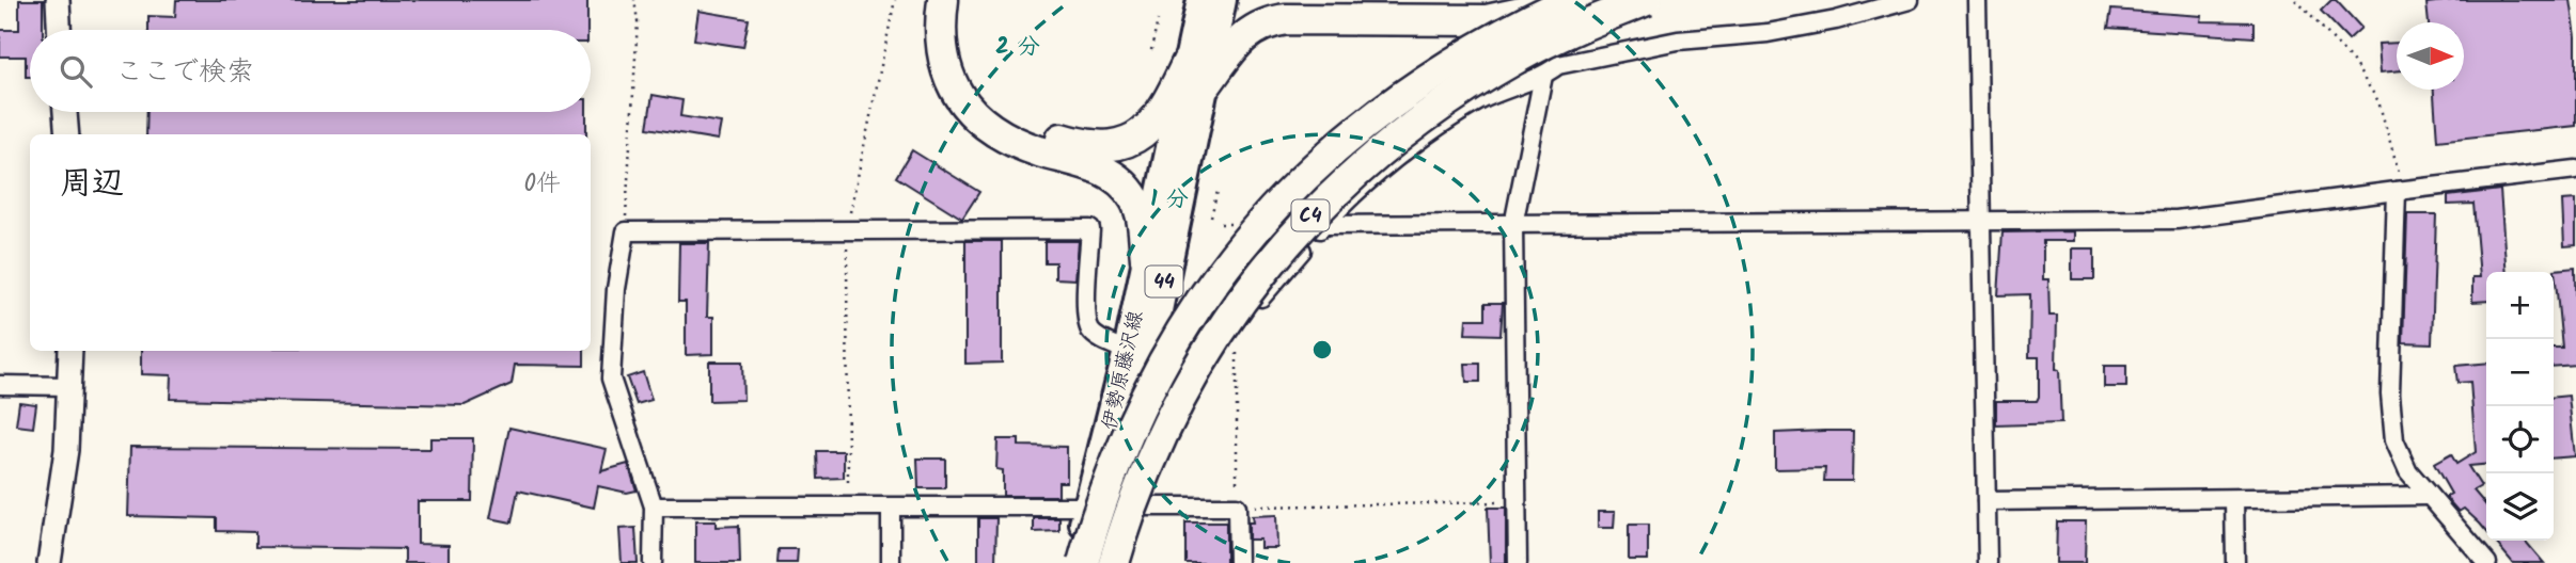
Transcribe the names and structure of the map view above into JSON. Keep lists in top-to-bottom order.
{
  "streets": {
    "highway": ["C4"],
    "main road": ["44", "伊勢原藤沢線"]
  },
  "north": "right",
  "page": {
    "search": "ここで検索",
    "heading": ["周辺", "0件"],
    "map_buttons": ["+", "−"]
  },
  "rings": ["2 分", "1 分"]
}
